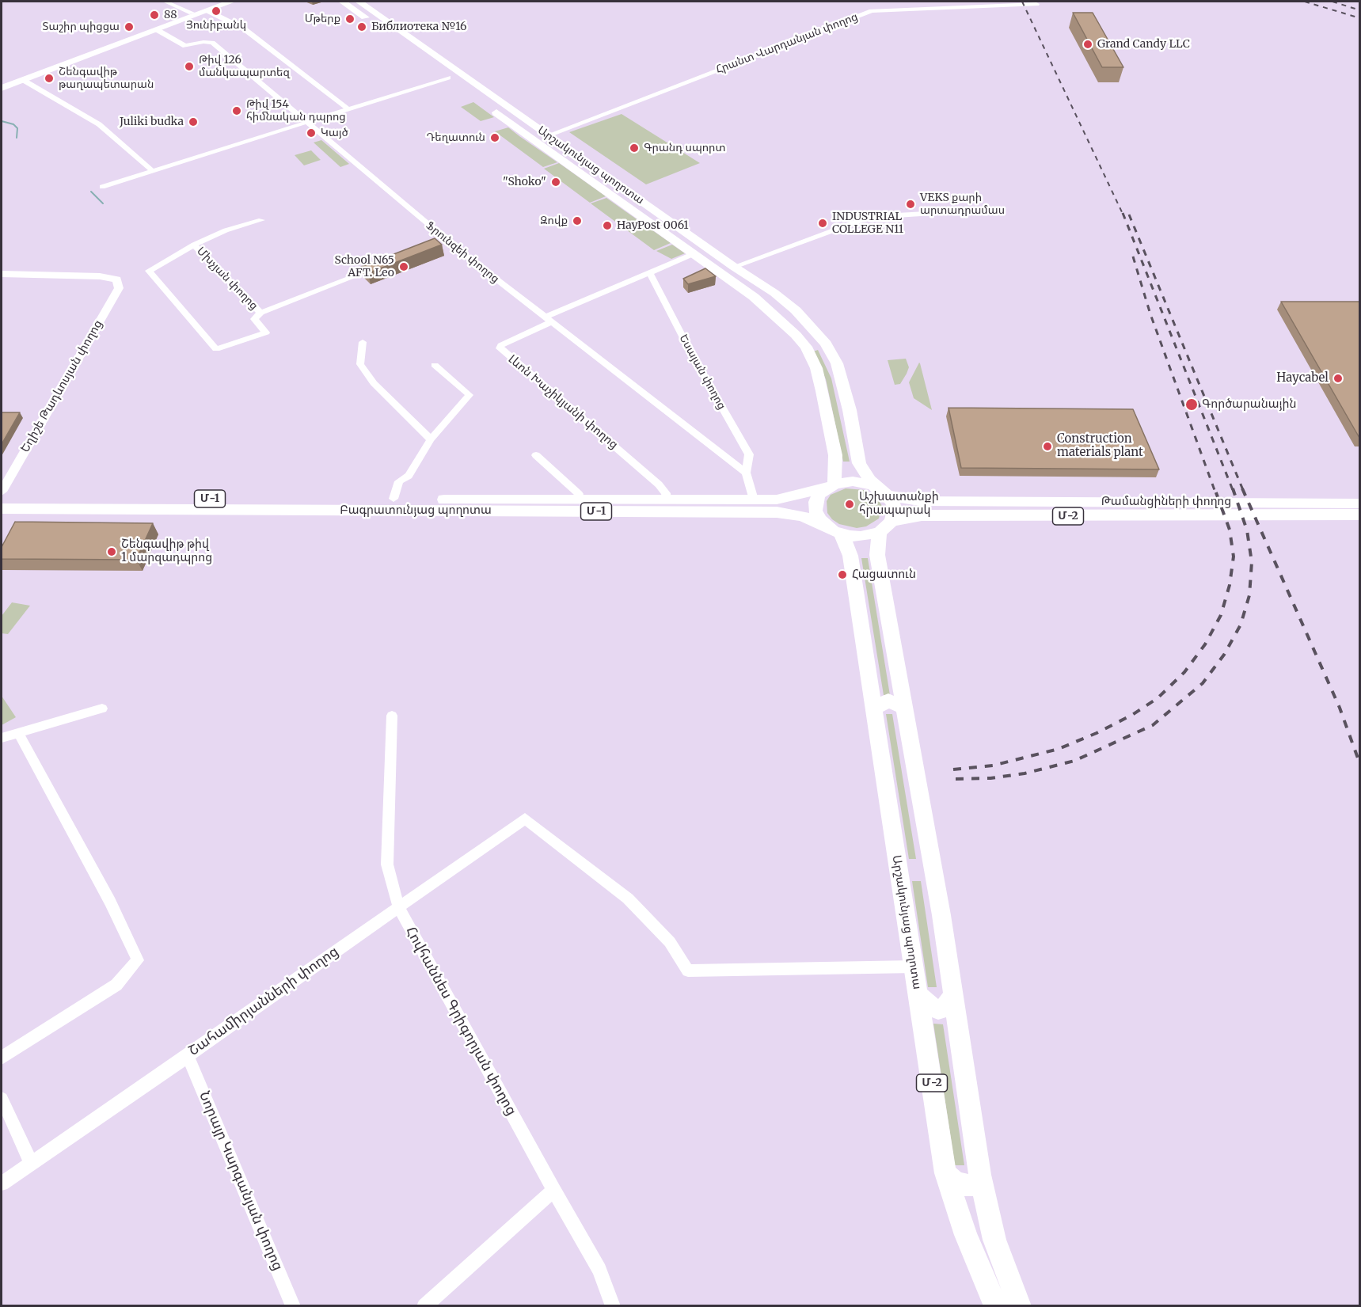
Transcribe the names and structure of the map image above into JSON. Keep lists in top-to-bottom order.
{
  "streets": {
    "main road": [
      "Արշակունյաց պողոտա",
      "Մ-1",
      "Թամանցիների փողոց",
      "Բագրատունյաց պողոտա",
      "Մ-2"
    ],
    "street": [
      "Հրանտ Վարդանյան փողոց",
      "Ֆրունզեի փողոց",
      "Մխչյան փողոց",
      "Եսայան փողոց",
      "Եղիշե Թադևոսյան փողոց",
      "Լևոն Խաչիկյանի փողոց",
      "Շահամիրյանների փողոց",
      "Հովհաննես Գրիգորյան փողոց",
      "Նորայր Կարգանյան փողոց"
    ]
  },
  "crossings": [
    ["Հրանտ Վարդանյան փողոց", "Արշակունյաց պողոտա"],
    ["Արշակունյաց պողոտա", "Թամանցիների փողոց"],
    ["Արշակունյաց պողոտա", "Բագրատունյաց պողոտա"],
    ["Արշակունյաց պողոտա", "Շահամիրյանների փողոց"],
    ["Ֆրունզեի փողոց", "Եսայան փողոց"],
    ["Ֆրունզեի փողոց", "Լևոն Խաչիկյանի փողոց"],
    ["Լևոն Խաչիկյանի փողոց", "Բագրատունյաց պողոտա"],
    ["Թամանցիների փողոց", "Բագրատունյաց պողոտա"],
    ["Շահամիրյանների փողոց", "Հովհաննես Գրիգորյան փողոց"],
    ["Շահամիրյանների փողոց", "Նորայր Կարգանյան փողոց"]
  ],
  "places": [
    "Յունիբանկ",
    "88",
    "Մթերք",
    "Տաշիր պիցցա",
    "Библиотека №16",
    "Grand Candy LLC",
    "Թիվ 126 մանկապարտեզ",
    "Շենգավիթ թաղապետարան",
    "Թիվ 154 հիմնական դպրոց",
    "Juliki budka",
    "Կայծ",
    "Դեղատուն",
    "Գրանդ սպորտ",
    "\"Shoko\"",
    "VEKS քարի արտադրամաս",
    "Զովք",
    "INDUSTRIAL COLLEGE N11",
    "HayPost 0061",
    "School N65 AFT. Leo",
    "Haycabel",
    "Գործարանային",
    "Construction materials plant",
    "Աշխատանքի հրապարակ",
    "Շենգավիթ թիվ 1 մարզադպրոց",
    "Հացատուն"
  ]
}
